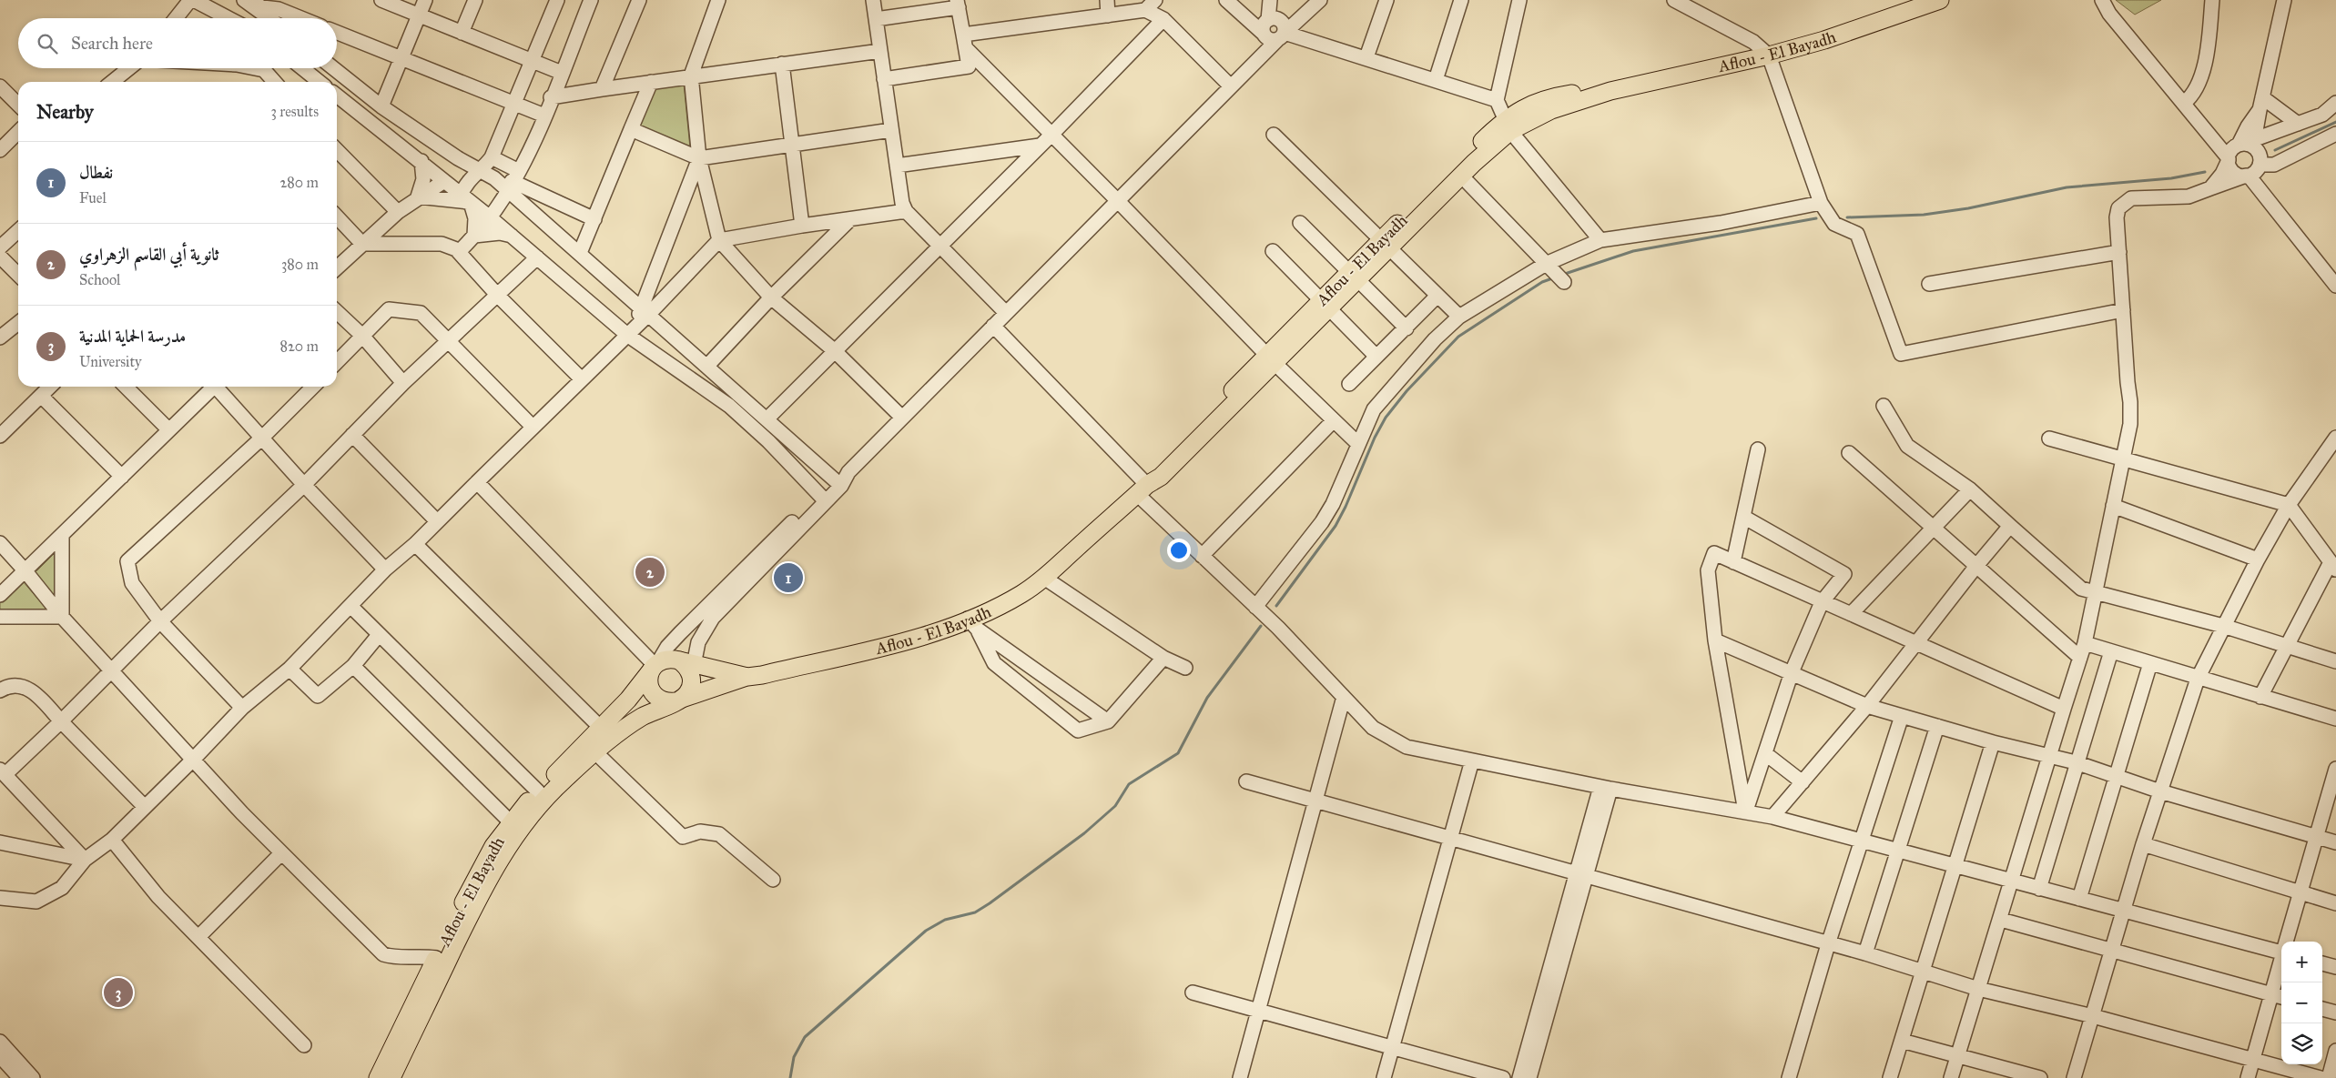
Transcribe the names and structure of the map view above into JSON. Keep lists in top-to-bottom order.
{
  "streets": {
    "main road": ["Aflou - El Bayadh"]
  },
  "page": {
    "search": "Search here",
    "heading": ["Nearby", "3 results"],
    "list": [
      {
        "mark": "1",
        "name": "نفطال",
        "note": "Fuel",
        "value": "280 m"
      },
      {
        "mark": "2",
        "name": "ثانوية أبي القاسم الزهراوي",
        "note": "School",
        "value": "380 m"
      },
      {
        "mark": "3",
        "name": "مدرسة الحماية المدنية",
        "note": "University",
        "value": "820 m"
      }
    ],
    "pins": ["2", "1", "3"],
    "map_buttons": ["+", "−"]
  }
}
